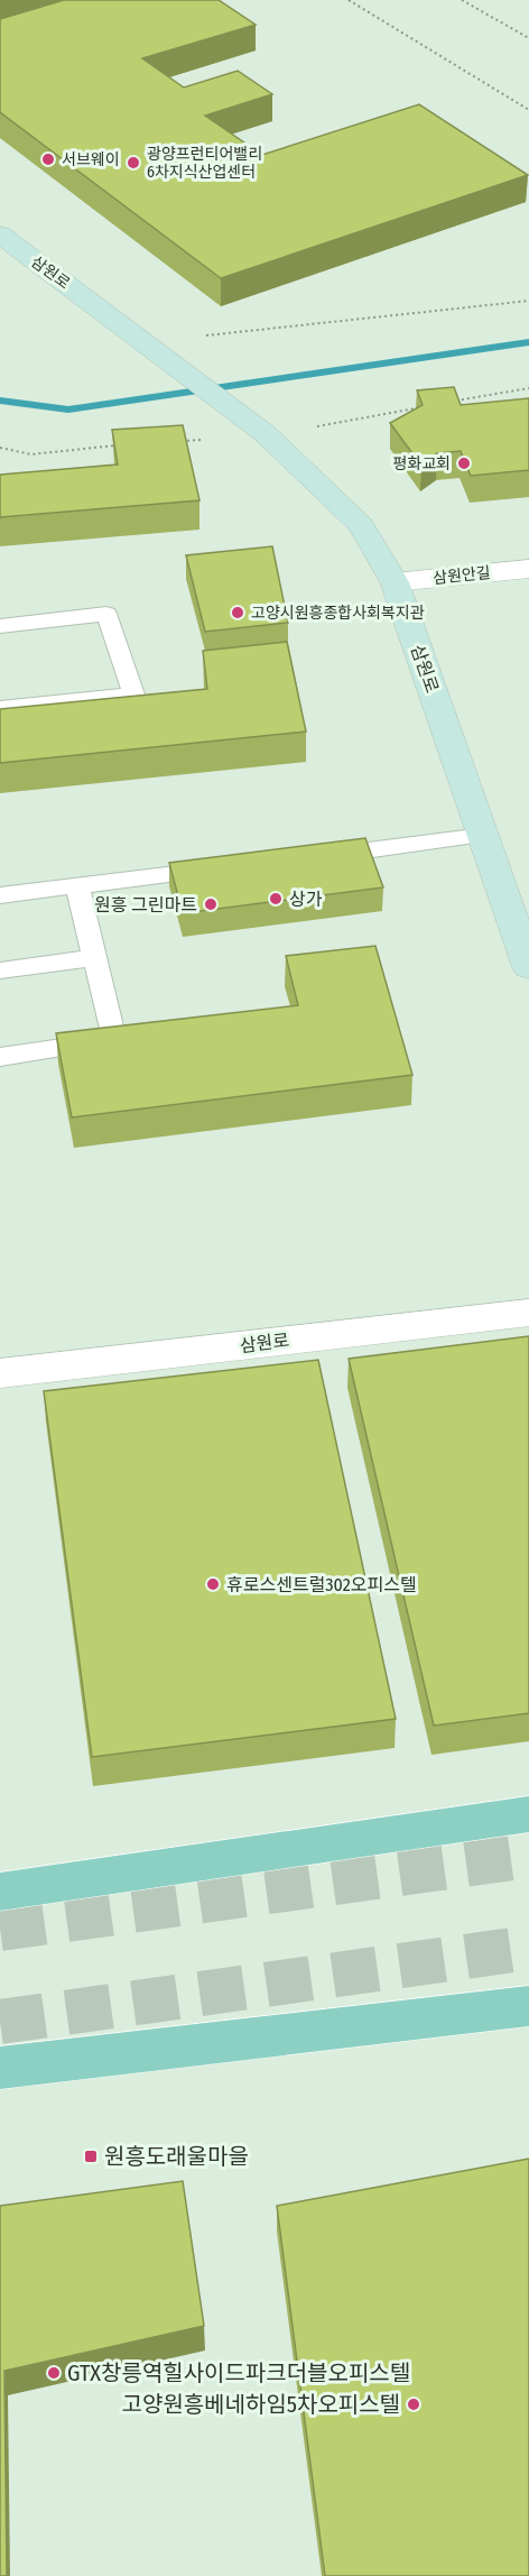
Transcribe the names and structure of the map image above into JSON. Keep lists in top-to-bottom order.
{
  "streets": {
    "main road": ["삼원로"],
    "street": ["삼원안길"]
  },
  "crossings": [
    ["삼원로", "삼원안길"]
  ],
  "places": {
    "other": [
      "서브웨이",
      "광양프런티어밸리 6차지식산업센터",
      "평화교회",
      "고양시원흥종합사회복지관",
      "상가",
      "원흥 그린마트",
      "휴로스센트럴302오피스텔",
      "GTX창릉역힐사이드파크더블오피스텔",
      "고양원흥베네하임5차오피스텔"
    ],
    "transit": ["원흥도래울마을"]
  }
}
